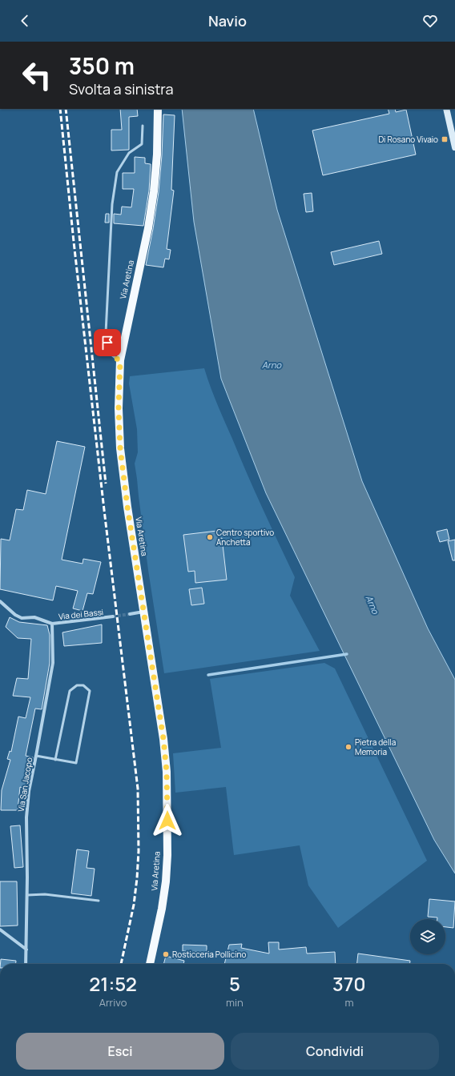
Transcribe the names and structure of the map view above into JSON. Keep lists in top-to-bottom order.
{
  "streets": {
    "main road": ["Via Aretina"],
    "street": ["Via dei Bassi", "Via San Jacopo"]
  },
  "crossings": [
    ["Via dei Bassi", "Via San Jacopo"]
  ],
  "water": ["Arno"],
  "places": {
    "transit": ["Di Rosano Vivaio"],
    "other": ["Centro sportivo Anchetta", "Pietra della Memoria", "Rosticceria Pollicino"]
  },
  "page": {
    "header": "Navio",
    "turn": ["350 m", "Svolta a sinistra"],
    "eta": [
      "21:52",
      "Arrivo",
      "5",
      "min",
      "370",
      "m"
    ],
    "buttons": ["Esci", "Condividi"]
  }
}
